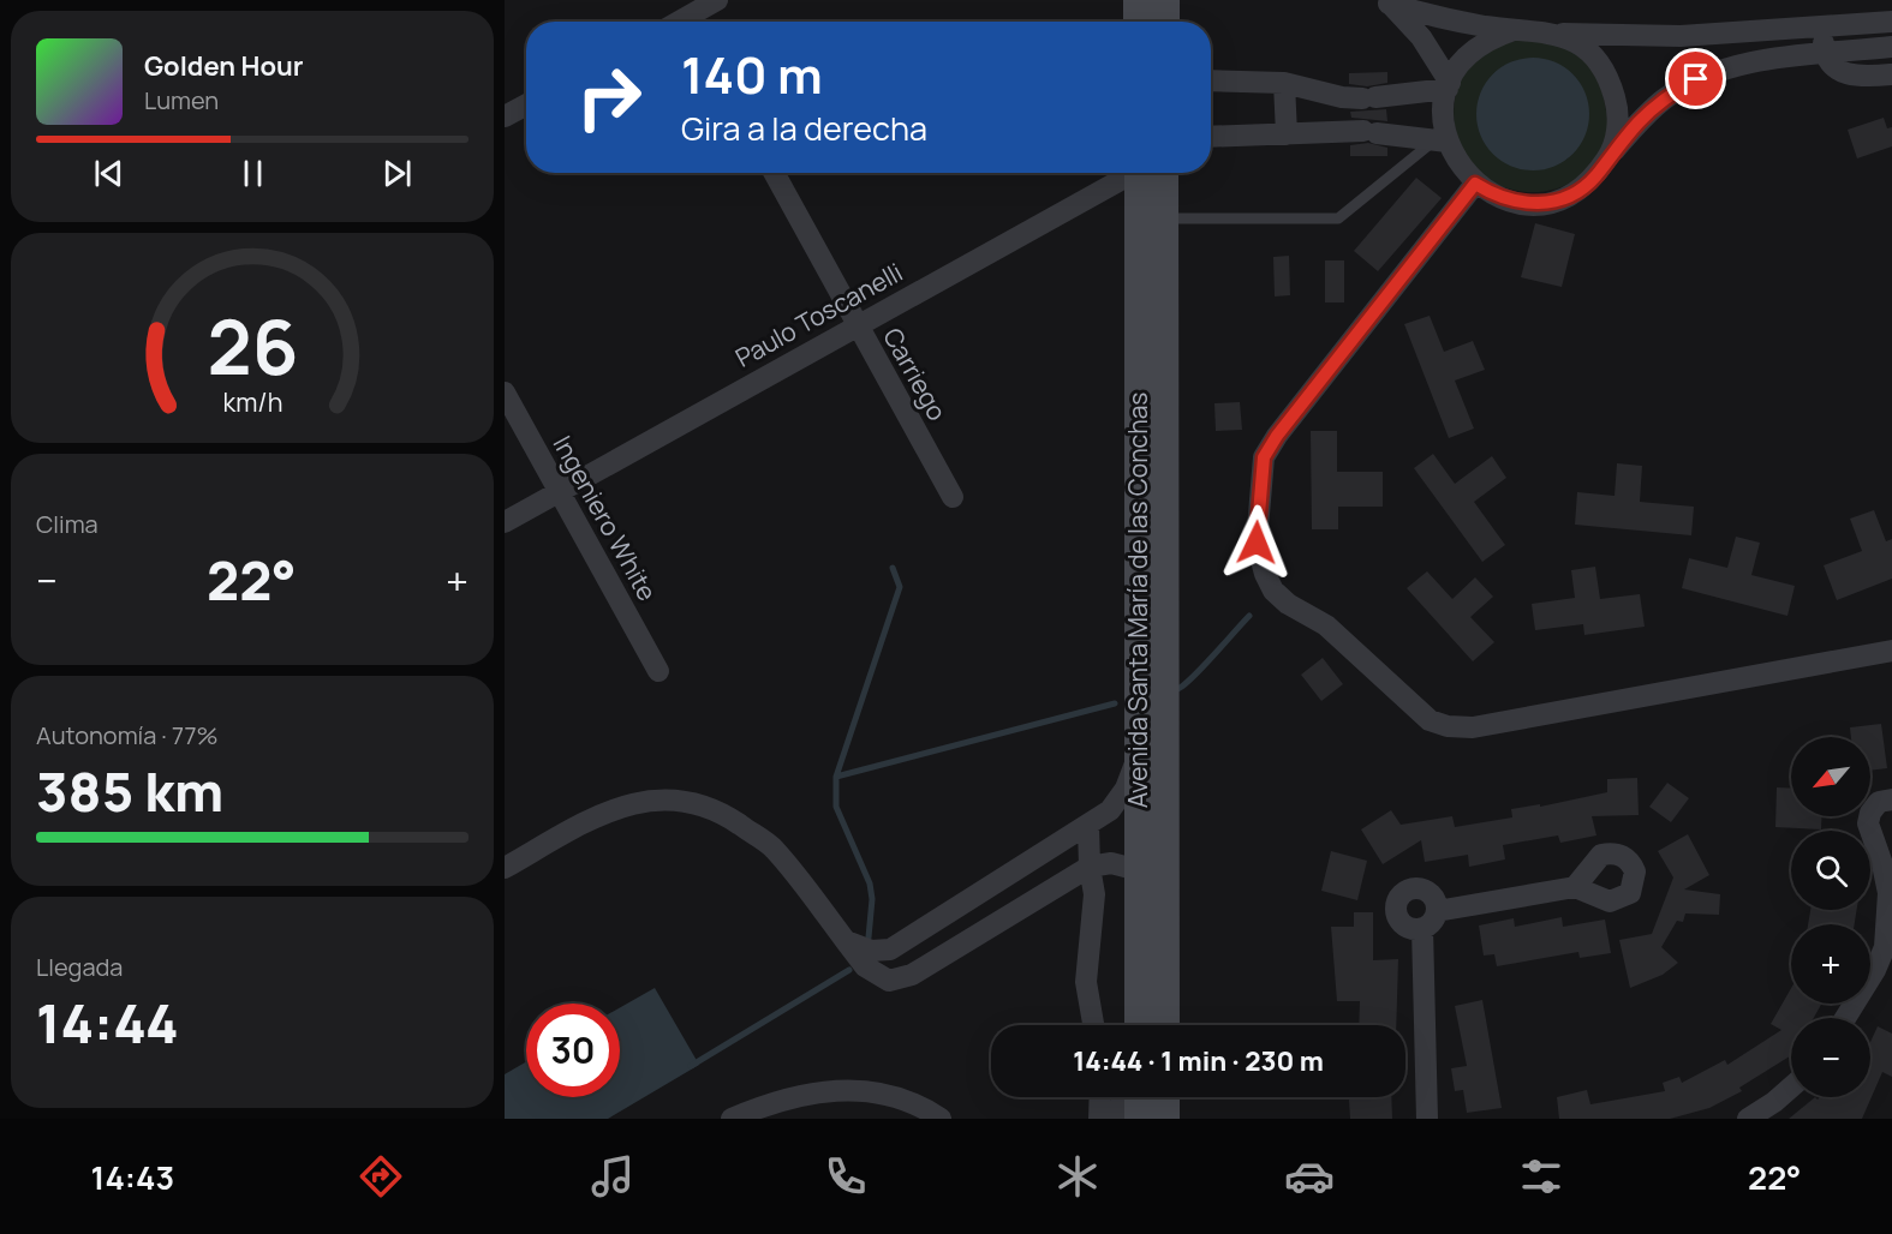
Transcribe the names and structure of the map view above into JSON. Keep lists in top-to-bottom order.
{
  "streets": {
    "main road": ["Avenida Santa María de las Conchas"],
    "street": ["Paulo Toscanelli", "Carriego", "Ingeniero White"]
  },
  "crossings": [
    ["Paulo Toscanelli", "Carriego"],
    ["Paulo Toscanelli", "Ingeniero White"]
  ],
  "north": "bottom left",
  "page": {
    "turn": ["140 m", "Gira a la derecha"],
    "song": ["Golden Hour", "Lumen"],
    "tile": [
      "Clima",
      ["Autonomía · 77%", "385 km"],
      ["Llegada", "14:44"]
    ],
    "heat": ["−", "22°", "+"],
    "map_buttons": ["+", "−"],
    "limit": "30",
    "trip": "14:44 · 1 min · 230 m",
    "tabs": ["14:43", "22°"],
    "gauge": ["26", "km/h"]
  }
}
